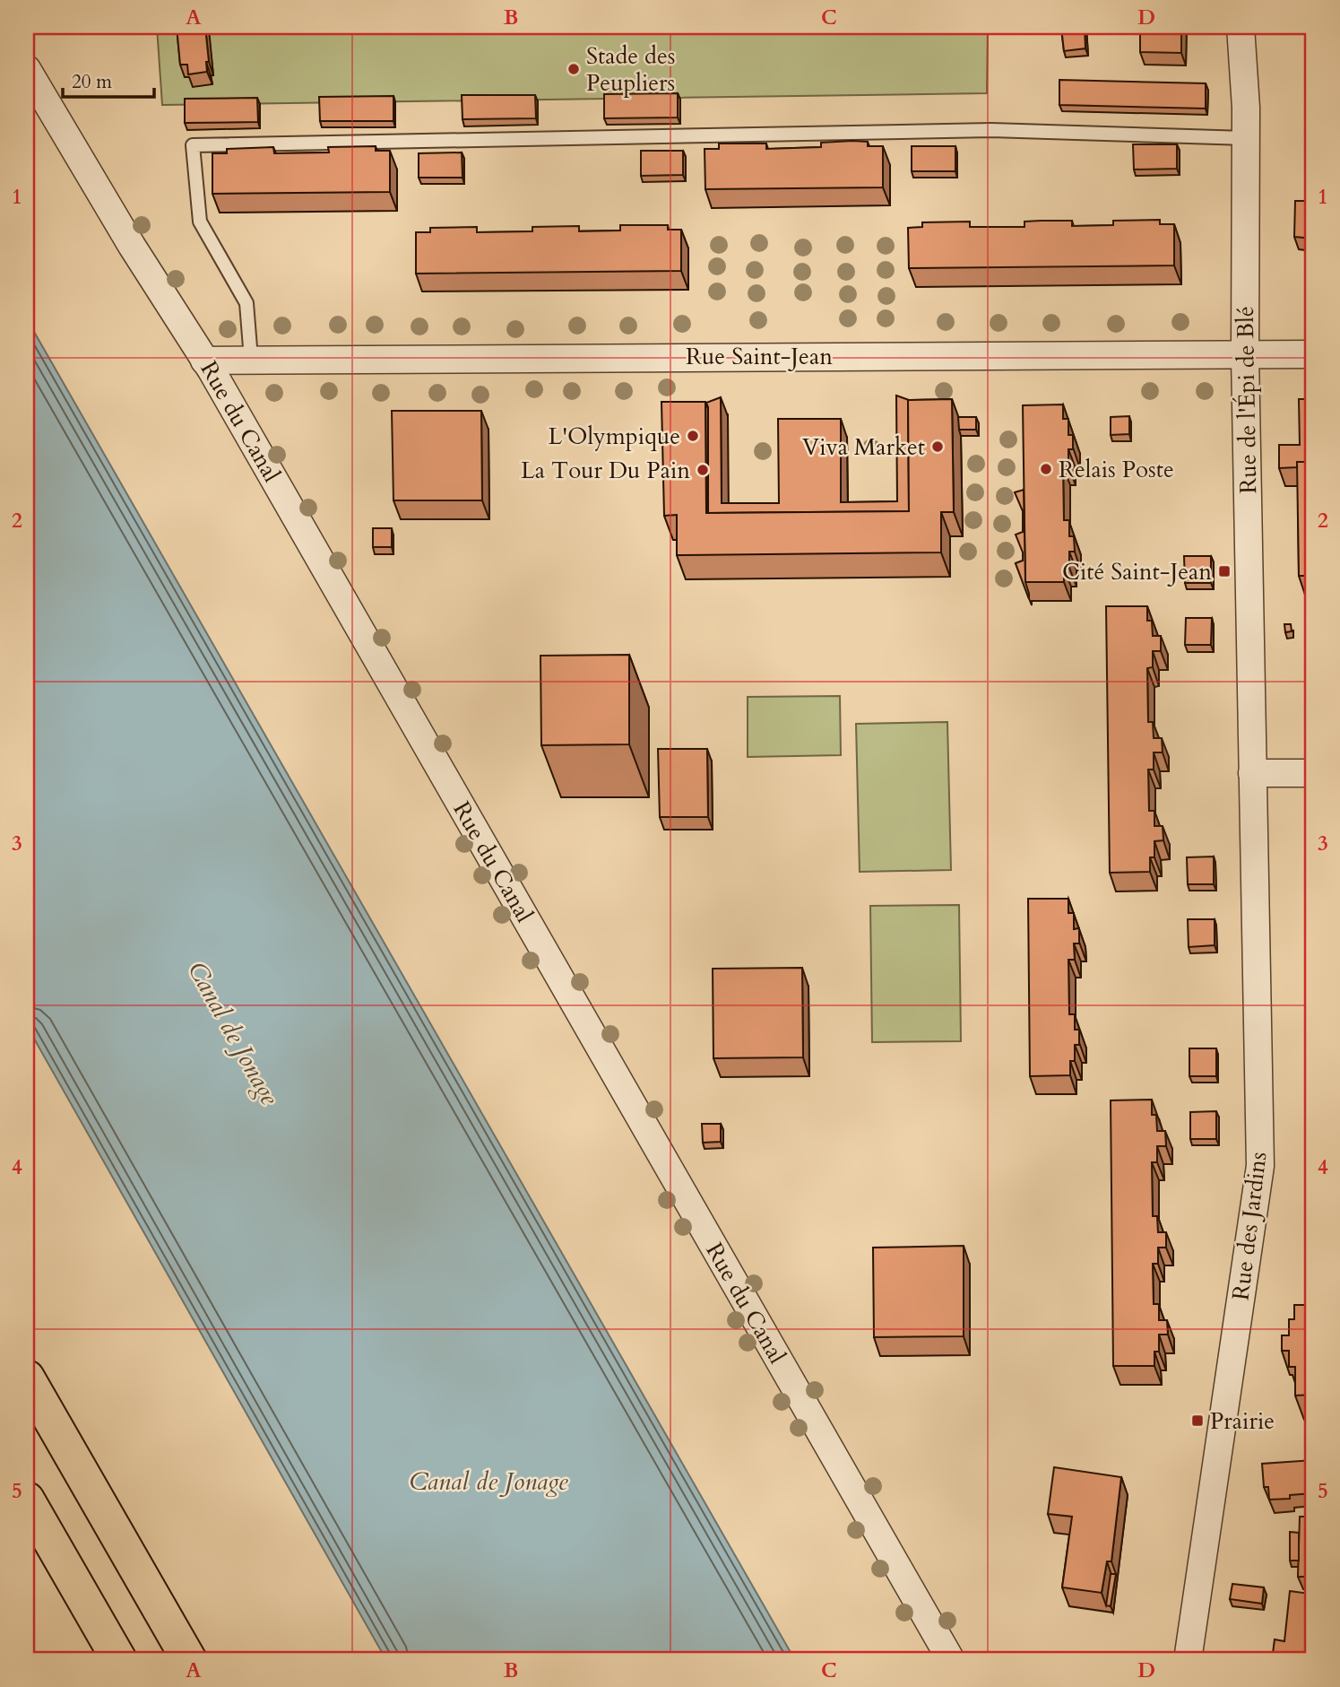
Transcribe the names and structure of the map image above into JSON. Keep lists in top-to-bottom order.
{
  "streets": {
    "street": [
      "Rue Saint-Jean",
      "Rue de l'Épi de Blé",
      "Rue du Canal",
      "Rue des Jardins"
    ]
  },
  "crossings": [
    ["Rue Saint-Jean", "Rue de l'Épi de Blé"],
    ["Rue Saint-Jean", "Rue du Canal"],
    ["Rue de l'Épi de Blé", "Rue des Jardins"]
  ],
  "water": ["Canal de Jonage"],
  "places": {
    "other": [
      "Stade des Peupliers",
      "L'Olympique",
      "Viva Market",
      "Relais Poste",
      "La Tour Du Pain"
    ],
    "transit": ["Cité Saint-Jean", "Prairie"]
  },
  "scale_bar": "20 m",
  "grid": {
    "columns": [
      "A",
      "B",
      "C",
      "D"
    ],
    "rows": [
      "1",
      "2",
      "3",
      "4",
      "5"
    ]
  }
}
